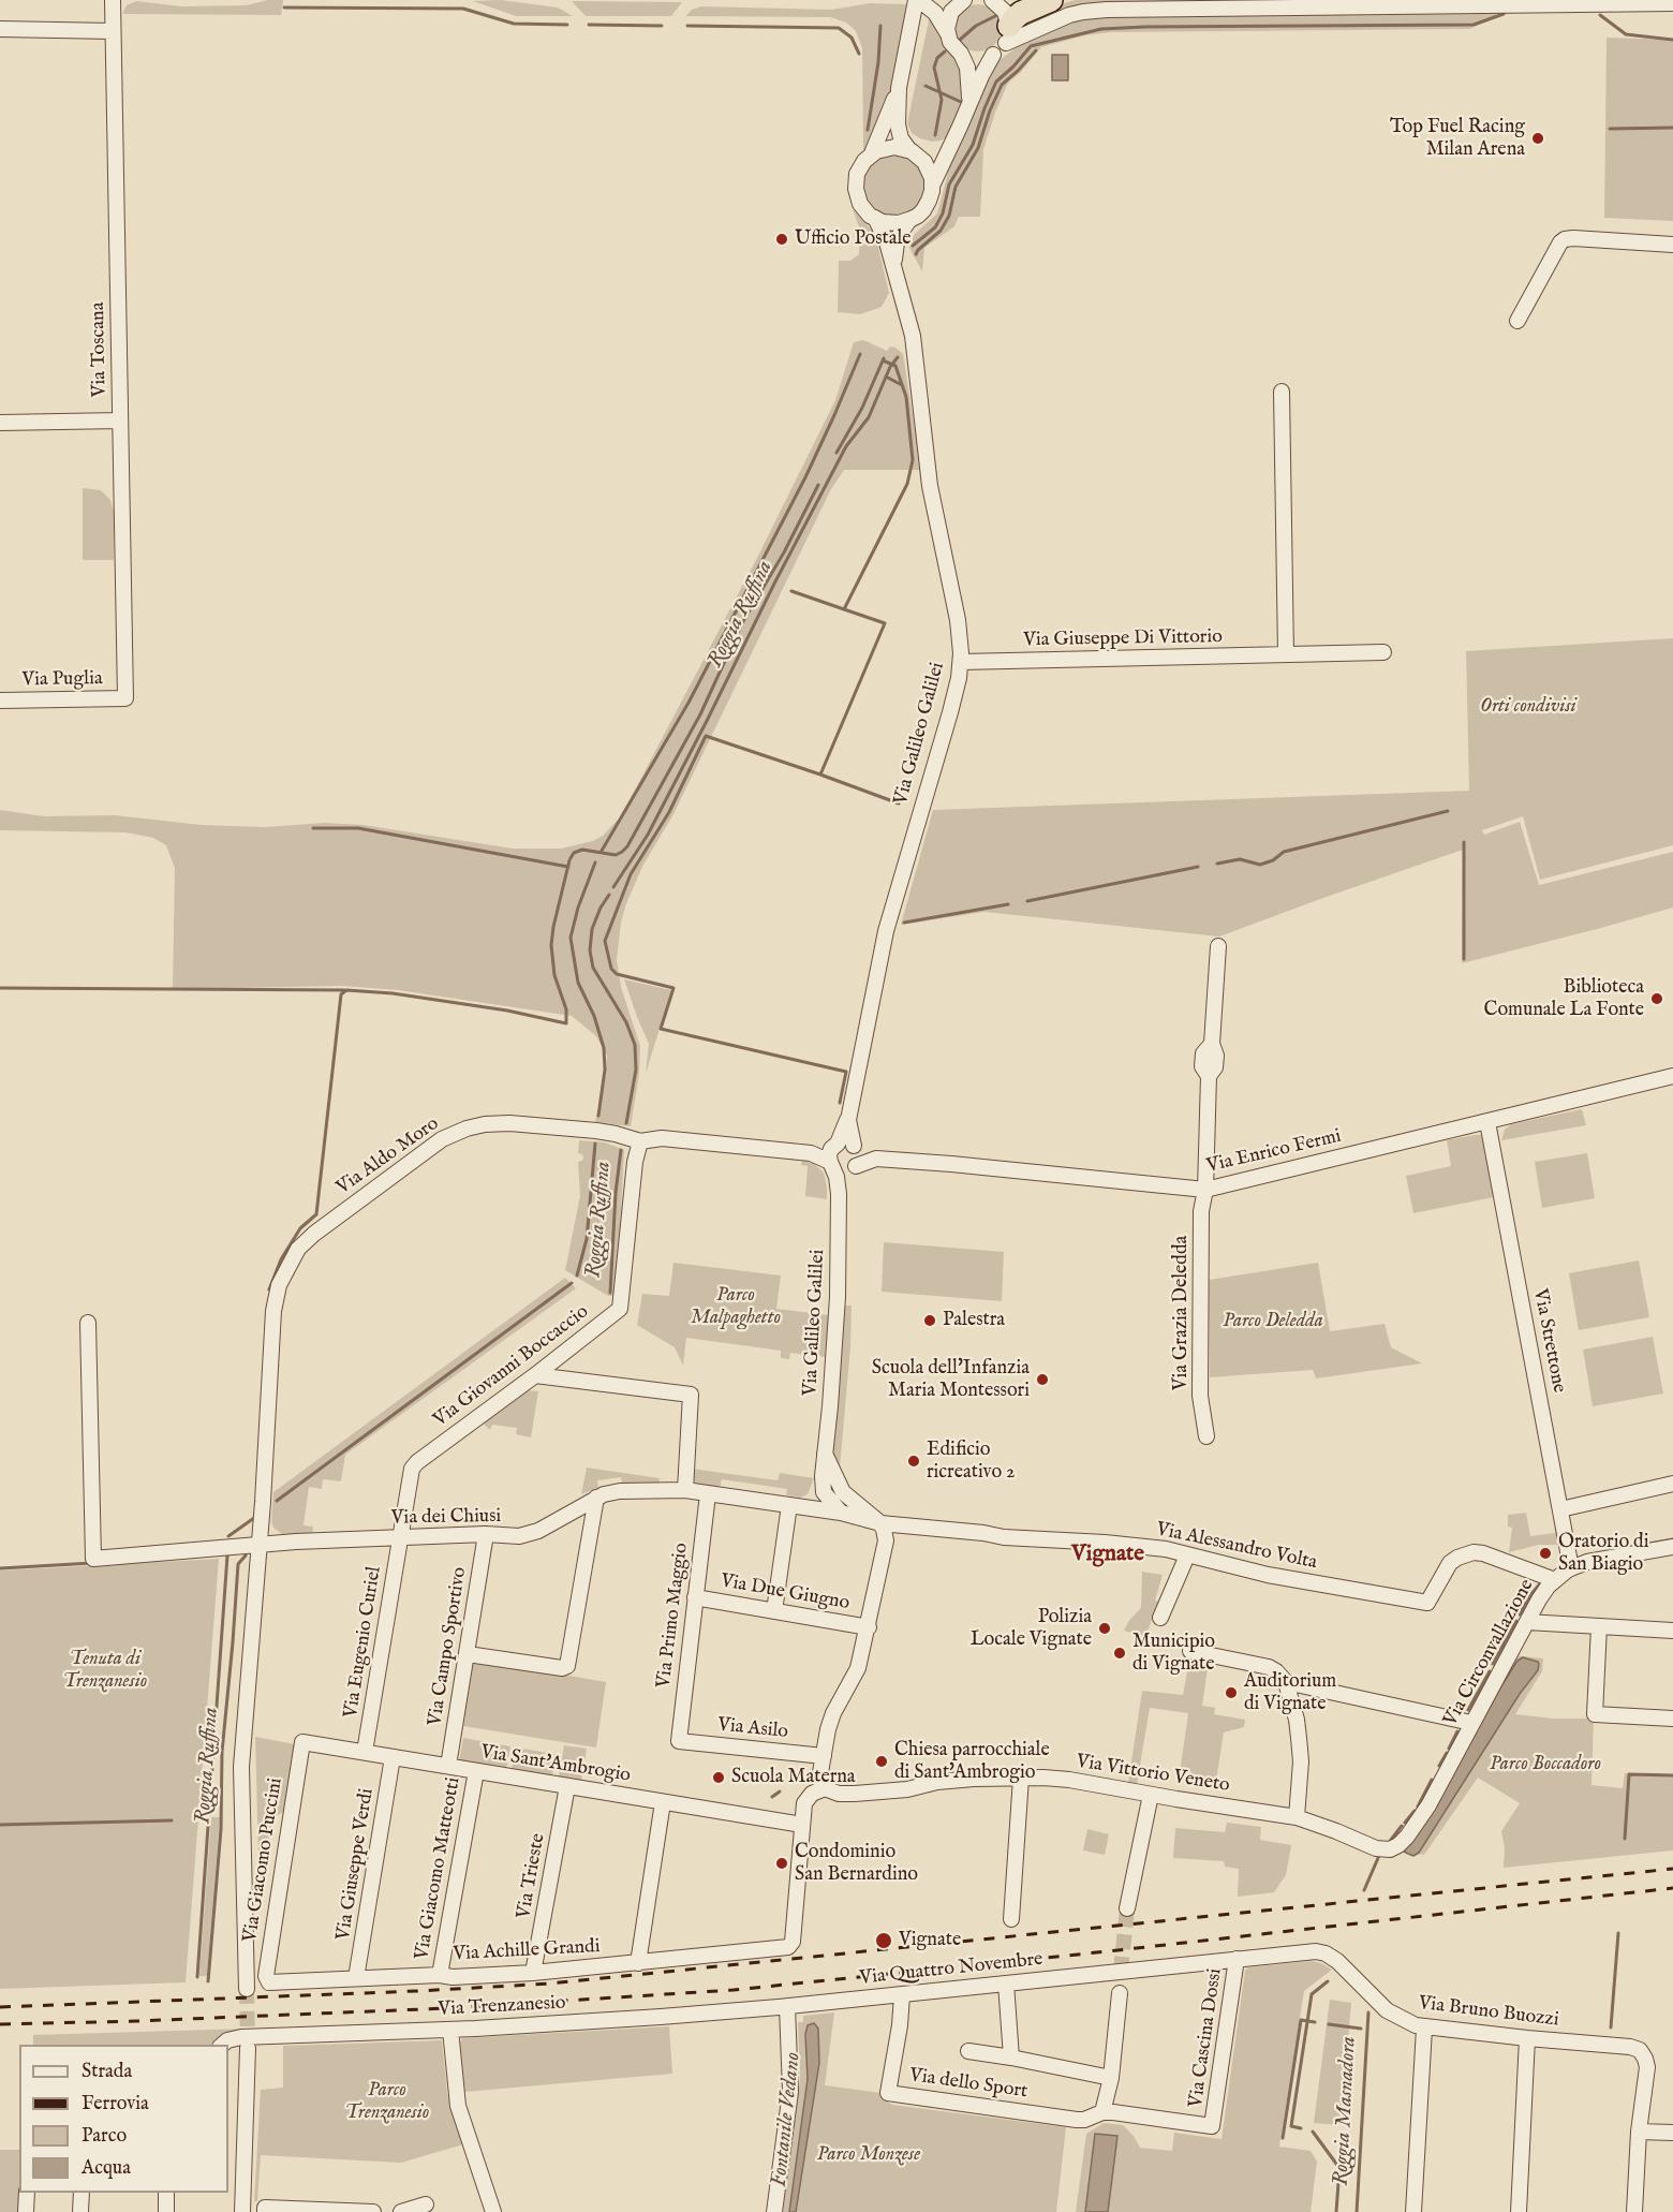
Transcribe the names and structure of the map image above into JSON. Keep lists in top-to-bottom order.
{
  "streets": {
    "street": [
      "Via Toscana",
      "Via Giuseppe Di Vittorio",
      "Via Puglia",
      "Via Galileo Galilei",
      "Via Enrico Fermi",
      "Via Aldo Moro",
      "Via Grazia Deledda",
      "Via Strettone",
      "Via Giovanni Boccaccio",
      "Via dei Chiusi",
      "Via Alessandro Volta",
      "Via Due Giugno",
      "Via Primo Maggio",
      "Via Eugenio Curiel",
      "Via Campo Sportivo",
      "Via Circonvallazione",
      "Via Asilo",
      "Via Sant'Ambrogio",
      "Via Vittorio Veneto",
      "Via Giacomo Puccini",
      "Via Giuseppe Verdi",
      "Via Giacomo Matteotti",
      "Via Trieste",
      "Via Achille Grandi",
      "Via Quattro Novembre",
      "Via Trenzanesio",
      "Via Bruno Buozzi",
      "Via Cascina Dossi",
      "Via dello Sport"
    ]
  },
  "crossings": [
    ["Via Toscana", "Via Puglia"],
    ["Via Giuseppe Di Vittorio", "Via Galileo Galilei"],
    ["Via Galileo Galilei", "Via Aldo Moro"],
    ["Via Galileo Galilei", "Via dei Chiusi"],
    ["Via Enrico Fermi", "Via Grazia Deledda"],
    ["Via Enrico Fermi", "Via Strettone"],
    ["Via Aldo Moro", "Via Giovanni Boccaccio"],
    ["Via Aldo Moro", "Via dei Chiusi"],
    ["Via Strettone", "Via Circonvallazione"],
    ["Via Giovanni Boccaccio", "Via dei Chiusi"],
    ["Via Giovanni Boccaccio", "Via Eugenio Curiel"],
    ["Via dei Chiusi", "Via Alessandro Volta"],
    ["Via dei Chiusi", "Via Primo Maggio"],
    ["Via dei Chiusi", "Via Eugenio Curiel"],
    ["Via dei Chiusi", "Via Campo Sportivo"],
    ["Via Alessandro Volta", "Via Circonvallazione"],
    ["Via Due Giugno", "Via Primo Maggio"],
    ["Via Primo Maggio", "Via Asilo"],
    ["Via Eugenio Curiel", "Via Sant'Ambrogio"],
    ["Via Campo Sportivo", "Via Sant'Ambrogio"],
    ["Via Circonvallazione", "Via Vittorio Veneto"],
    ["Via Sant'Ambrogio", "Via Giacomo Puccini"],
    ["Via Sant'Ambrogio", "Via Giuseppe Verdi"],
    ["Via Sant'Ambrogio", "Via Giacomo Matteotti"],
    ["Via Sant'Ambrogio", "Via Trieste"],
    ["Via Sant'Ambrogio", "Via Achille Grandi"],
    ["Via Giacomo Puccini", "Via Achille Grandi"],
    ["Via Giuseppe Verdi", "Via Achille Grandi"],
    ["Via Giacomo Matteotti", "Via Achille Grandi"],
    ["Via Trieste", "Via Achille Grandi"],
    ["Via Quattro Novembre", "Via Trenzanesio"],
    ["Via Quattro Novembre", "Via Bruno Buozzi"],
    ["Via Quattro Novembre", "Via dello Sport"],
    ["Via Bruno Buozzi", "Via Cascina Dossi"],
    ["Via Cascina Dossi", "Via dello Sport"]
  ],
  "districts": ["Vignate"],
  "water": ["Roggia Ruffina", "Roggia Masnadora", "Fontanile Vedano"],
  "parks": [
    "Orti condivisi",
    "Parco Malpaghetto",
    "Parco Deledda",
    "Tenuta di Trenzanesio",
    "Parco Boccadoro",
    "Parco Trenzanesio",
    "Parco Monzese"
  ],
  "places": [
    "Top Fuel Racing Milan Arena",
    "Ufficio Postale",
    "Biblioteca Comunale La Fonte",
    "Palestra",
    "Scuola dell'Infanzia Maria Montessori",
    "Edificio ricreativo 2",
    "Oratorio di San Biagio",
    "Polizia Locale Vignate",
    "Municipio di Vignate",
    "Auditorium di Vignate",
    "Chiesa parrocchiale di Sant'Ambrogio",
    "Scuola Materna",
    "Condominio San Bernardino",
    "Vignate"
  ],
  "legend": [
    "Strada",
    "Ferrovia",
    "Parco",
    "Acqua"
  ]
}
